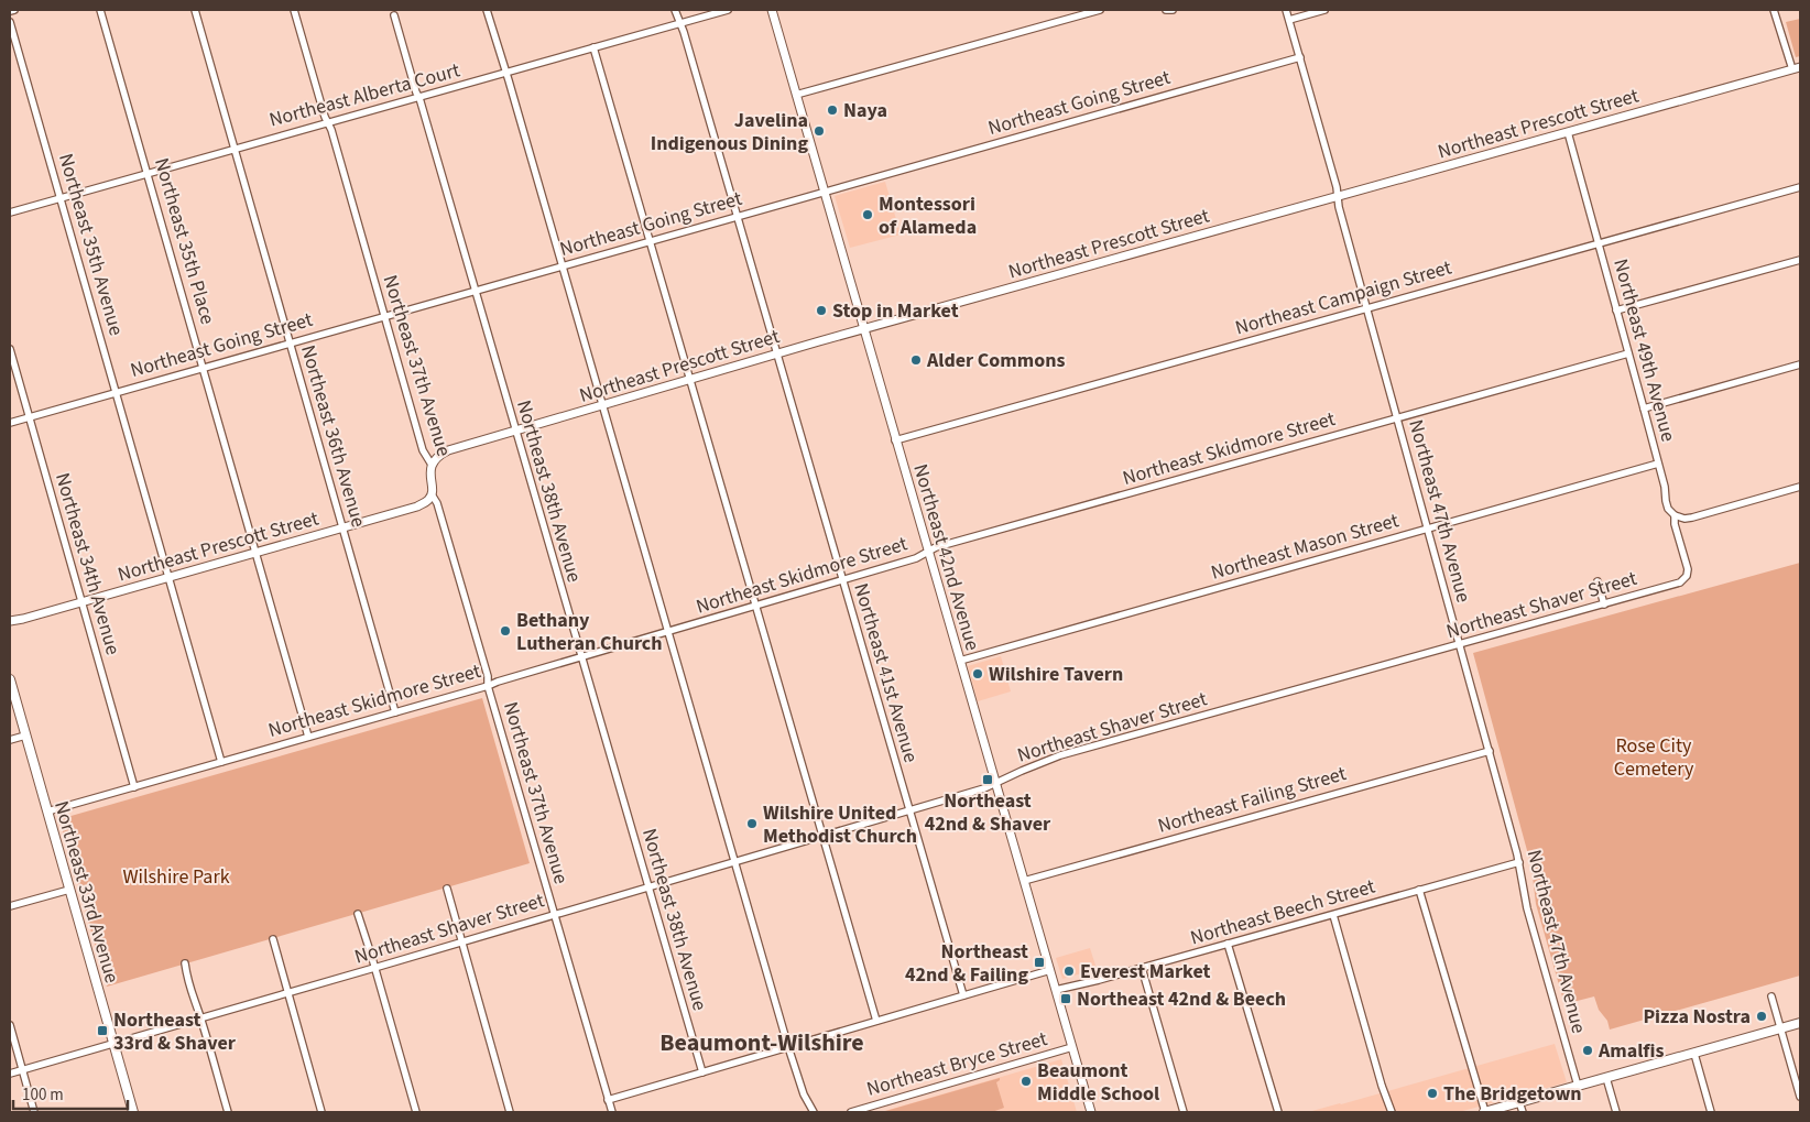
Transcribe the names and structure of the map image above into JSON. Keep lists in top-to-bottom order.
{
  "streets": {
    "main road": ["Northeast 33rd Avenue"],
    "street": [
      "Northeast Alberta Court",
      "Northeast Going Street",
      "Northeast Prescott Street",
      "Northeast 35th Place",
      "Northeast 35th Avenue",
      "Northeast Campaign Street",
      "Northeast 49th Avenue",
      "Northeast 37th Avenue",
      "Northeast 36th Avenue",
      "Northeast Skidmore Street",
      "Northeast 38th Avenue",
      "Northeast 47th Avenue",
      "Northeast Mason Street",
      "Northeast 42nd Avenue",
      "Northeast 34th Avenue",
      "Northeast Shaver Street",
      "Northeast 41st Avenue",
      "Northeast Failing Street",
      "Northeast Beech Street",
      "Northeast Bryce Street"
    ]
  },
  "crossings": [
    ["Northeast Alberta Court", "Northeast 35th Place"],
    ["Northeast Alberta Court", "Northeast 35th Avenue"],
    ["Northeast Alberta Court", "Northeast 37th Avenue"],
    ["Northeast Alberta Court", "Northeast 36th Avenue"],
    ["Northeast Alberta Court", "Northeast 38th Avenue"],
    ["Northeast Alberta Court", "Northeast 41st Avenue"],
    ["Northeast Going Street", "Northeast 35th Place"],
    ["Northeast Going Street", "Northeast 35th Avenue"],
    ["Northeast Going Street", "Northeast 37th Avenue"],
    ["Northeast Going Street", "Northeast 36th Avenue"],
    ["Northeast Going Street", "Northeast 38th Avenue"],
    ["Northeast Going Street", "Northeast 47th Avenue"],
    ["Northeast Going Street", "Northeast 42nd Avenue"],
    ["Northeast Going Street", "Northeast 34th Avenue"],
    ["Northeast Going Street", "Northeast 41st Avenue"],
    ["Northeast Prescott Street", "Northeast 35th Place"],
    ["Northeast Prescott Street", "Northeast 35th Avenue"],
    ["Northeast Prescott Street", "Northeast 49th Avenue"],
    ["Northeast Prescott Street", "Northeast 37th Avenue"],
    ["Northeast Prescott Street", "Northeast 36th Avenue"],
    ["Northeast Prescott Street", "Northeast 38th Avenue"],
    ["Northeast Prescott Street", "Northeast 47th Avenue"],
    ["Northeast Prescott Street", "Northeast 42nd Avenue"],
    ["Northeast Prescott Street", "Northeast 34th Avenue"],
    ["Northeast Prescott Street", "Northeast 41st Avenue"],
    ["Northeast 35th Place", "Northeast Skidmore Street"],
    ["Northeast 35th Avenue", "Northeast Skidmore Street"],
    ["Northeast Campaign Street", "Northeast 49th Avenue"],
    ["Northeast Campaign Street", "Northeast 47th Avenue"],
    ["Northeast Campaign Street", "Northeast 42nd Avenue"],
    ["Northeast 49th Avenue", "Northeast Skidmore Street"],
    ["Northeast 49th Avenue", "Northeast Mason Street"],
    ["Northeast 49th Avenue", "Northeast Shaver Street"],
    ["Northeast 37th Avenue", "Northeast Skidmore Street"],
    ["Northeast 37th Avenue", "Northeast Shaver Street"],
    ["Northeast 36th Avenue", "Northeast Skidmore Street"],
    ["Northeast Skidmore Street", "Northeast 38th Avenue"],
    ["Northeast Skidmore Street", "Northeast 47th Avenue"],
    ["Northeast Skidmore Street", "Northeast 42nd Avenue"],
    ["Northeast Skidmore Street", "Northeast 34th Avenue"],
    ["Northeast Skidmore Street", "Northeast 41st Avenue"],
    ["Northeast Skidmore Street", "Northeast 33rd Avenue"],
    ["Northeast 38th Avenue", "Northeast Shaver Street"],
    ["Northeast 47th Avenue", "Northeast Mason Street"],
    ["Northeast 47th Avenue", "Northeast Shaver Street"],
    ["Northeast 47th Avenue", "Northeast Failing Street"],
    ["Northeast 47th Avenue", "Northeast Beech Street"],
    ["Northeast Mason Street", "Northeast 42nd Avenue"],
    ["Northeast 42nd Avenue", "Northeast Shaver Street"],
    ["Northeast 42nd Avenue", "Northeast Failing Street"],
    ["Northeast 42nd Avenue", "Northeast Beech Street"],
    ["Northeast 42nd Avenue", "Northeast Bryce Street"],
    ["Northeast Shaver Street", "Northeast 41st Avenue"],
    ["Northeast Shaver Street", "Northeast 33rd Avenue"]
  ],
  "districts": ["Beaumont-Wilshire"],
  "parks": ["Rose City Cemetery", "Wilshire Park"],
  "places": {
    "other": [
      "Naya",
      "Javelina Indigenous Dining",
      "Montessori of Alameda",
      "Stop in Market",
      "Alder Commons",
      "Bethany Lutheran Church",
      "Wilshire Tavern",
      "Wilshire United Methodist Church",
      "Everest Market",
      "Pizza Nostra",
      "Amalfis",
      "Beaumont Middle School",
      "The Bridgetown"
    ],
    "transit": [
      "Northeast 42nd & Shaver",
      "Northeast 42nd & Failing",
      "Northeast 42nd & Beech",
      "Northeast 33rd & Shaver"
    ]
  },
  "scale_bar": "100 m"
}
